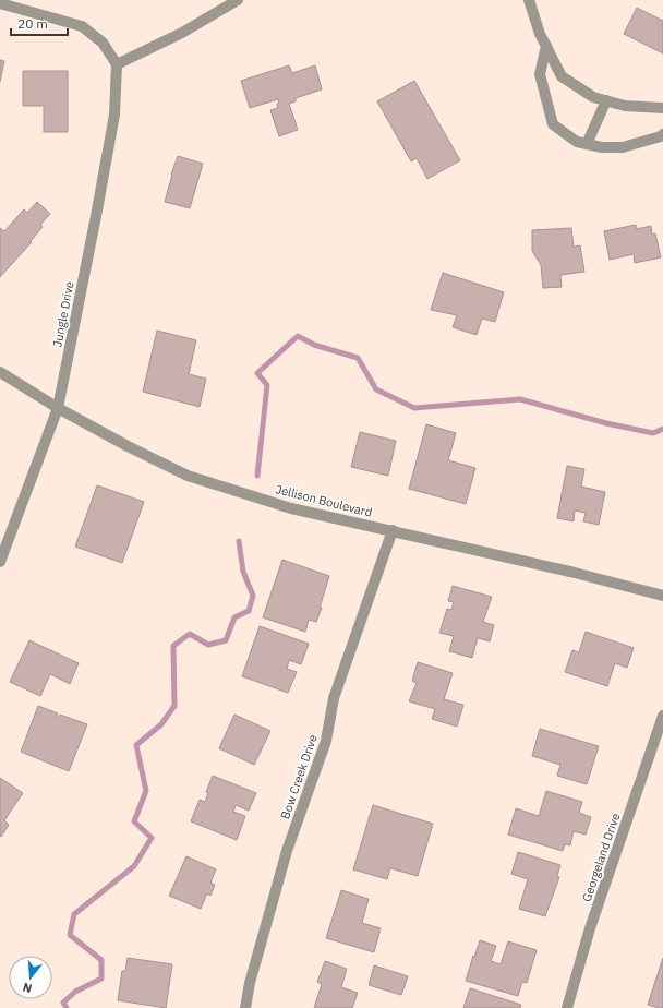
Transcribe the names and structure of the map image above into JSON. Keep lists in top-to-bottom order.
{
  "streets": {
    "street": [
      "Jungle Drive",
      "Jellison Boulevard",
      "Bow Creek Drive",
      "Georgeland Drive"
    ]
  },
  "crossings": [
    ["Jungle Drive", "Jellison Boulevard"],
    ["Jellison Boulevard", "Bow Creek Drive"]
  ],
  "scale_bar": "20 m",
  "north": "bottom"
}
